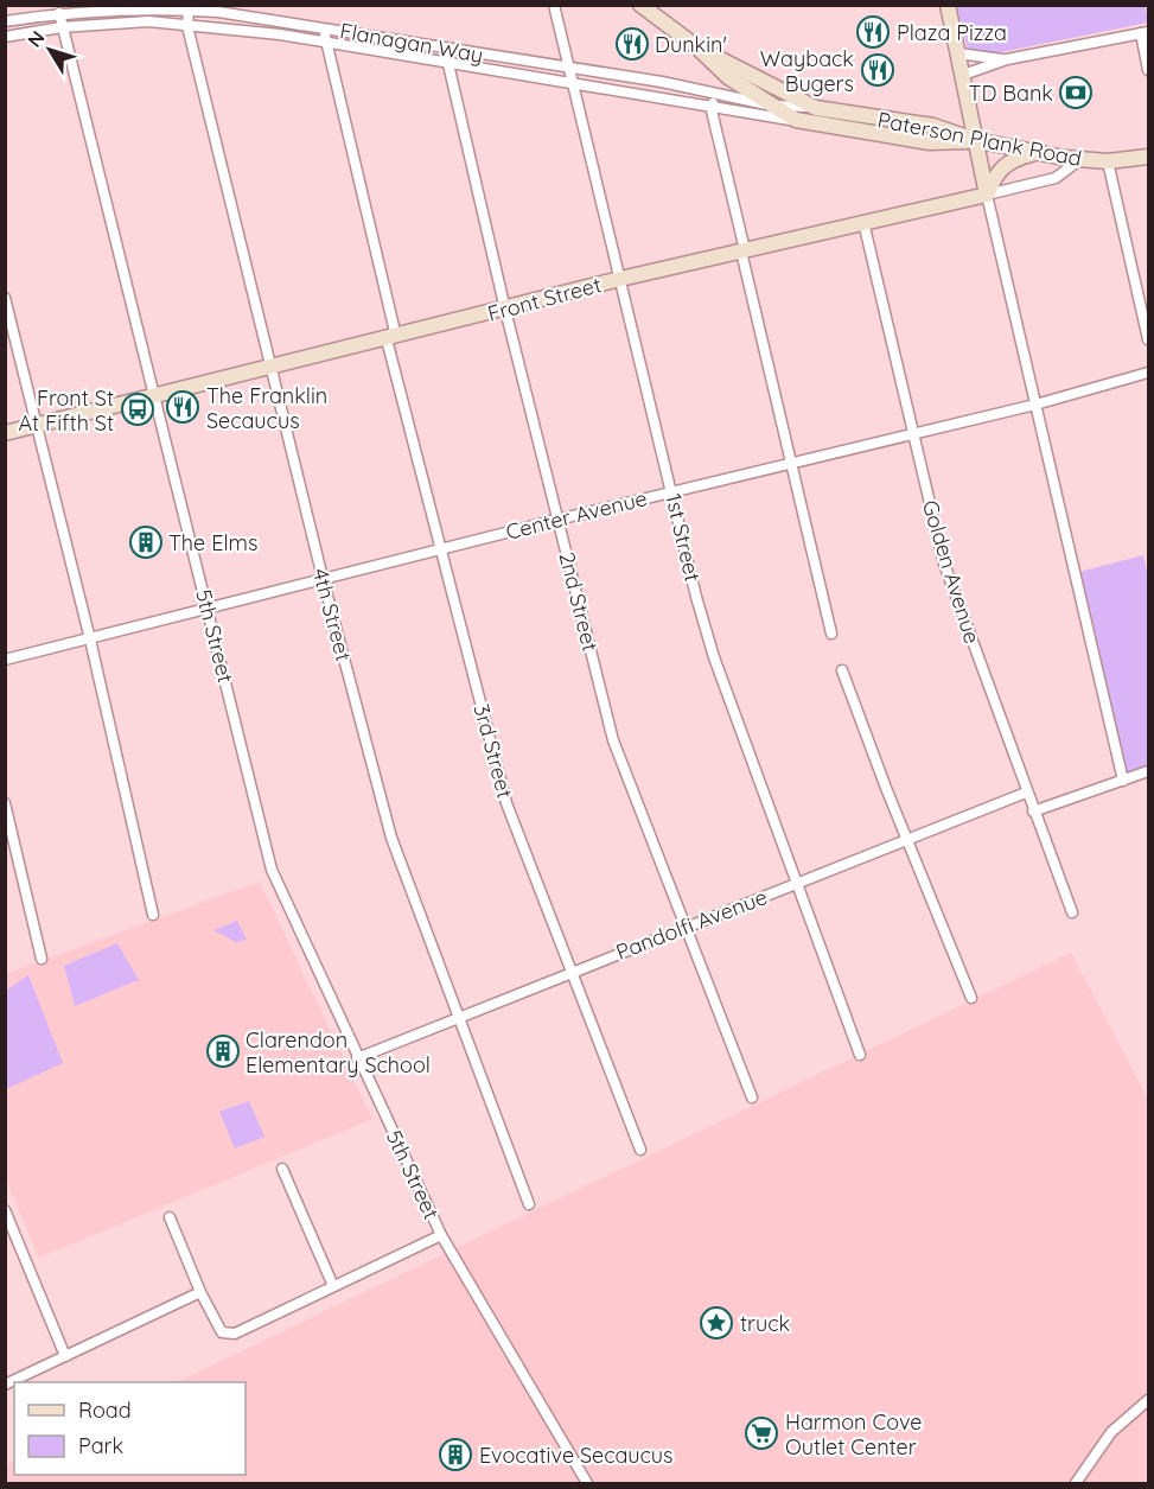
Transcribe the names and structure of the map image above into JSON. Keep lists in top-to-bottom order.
{
  "streets": {
    "street": [
      "Flanagan Way",
      "Paterson Plank Road",
      "Front Street",
      "Center Avenue",
      "1st Street",
      "Golden Avenue",
      "2nd Street",
      "4th Street",
      "5th Street",
      "3rd Street",
      "Pandolfi Avenue"
    ]
  },
  "crossings": [
    ["Flanagan Way", "Paterson Plank Road"],
    ["Flanagan Way", "1st Street"],
    ["Flanagan Way", "2nd Street"],
    ["Flanagan Way", "4th Street"],
    ["Flanagan Way", "5th Street"],
    ["Flanagan Way", "3rd Street"],
    ["Paterson Plank Road", "Front Street"],
    ["Front Street", "1st Street"],
    ["Front Street", "Golden Avenue"],
    ["Front Street", "2nd Street"],
    ["Front Street", "4th Street"],
    ["Front Street", "5th Street"],
    ["Front Street", "3rd Street"],
    ["Center Avenue", "1st Street"],
    ["Center Avenue", "Golden Avenue"],
    ["Center Avenue", "2nd Street"],
    ["Center Avenue", "4th Street"],
    ["Center Avenue", "5th Street"],
    ["Center Avenue", "3rd Street"],
    ["1st Street", "Pandolfi Avenue"],
    ["Golden Avenue", "Pandolfi Avenue"],
    ["2nd Street", "Pandolfi Avenue"],
    ["4th Street", "Pandolfi Avenue"],
    ["5th Street", "Pandolfi Avenue"],
    ["3rd Street", "Pandolfi Avenue"]
  ],
  "places": {
    "restaurant": [
      "Plaza Pizza",
      "Dunkin'",
      "Wayback Bugers",
      "The Franklin Secaucus"
    ],
    "bank": ["TD Bank"],
    "bus stop": ["Front St At Fifth St"],
    "building": ["The Elms", "Clarendon Elementary School", "Evocative Secaucus"],
    "place": ["truck"],
    "supermarket": ["Harmon Cove Outlet Center"]
  },
  "legend": ["Road", "Park"],
  "north": "top left"
}
